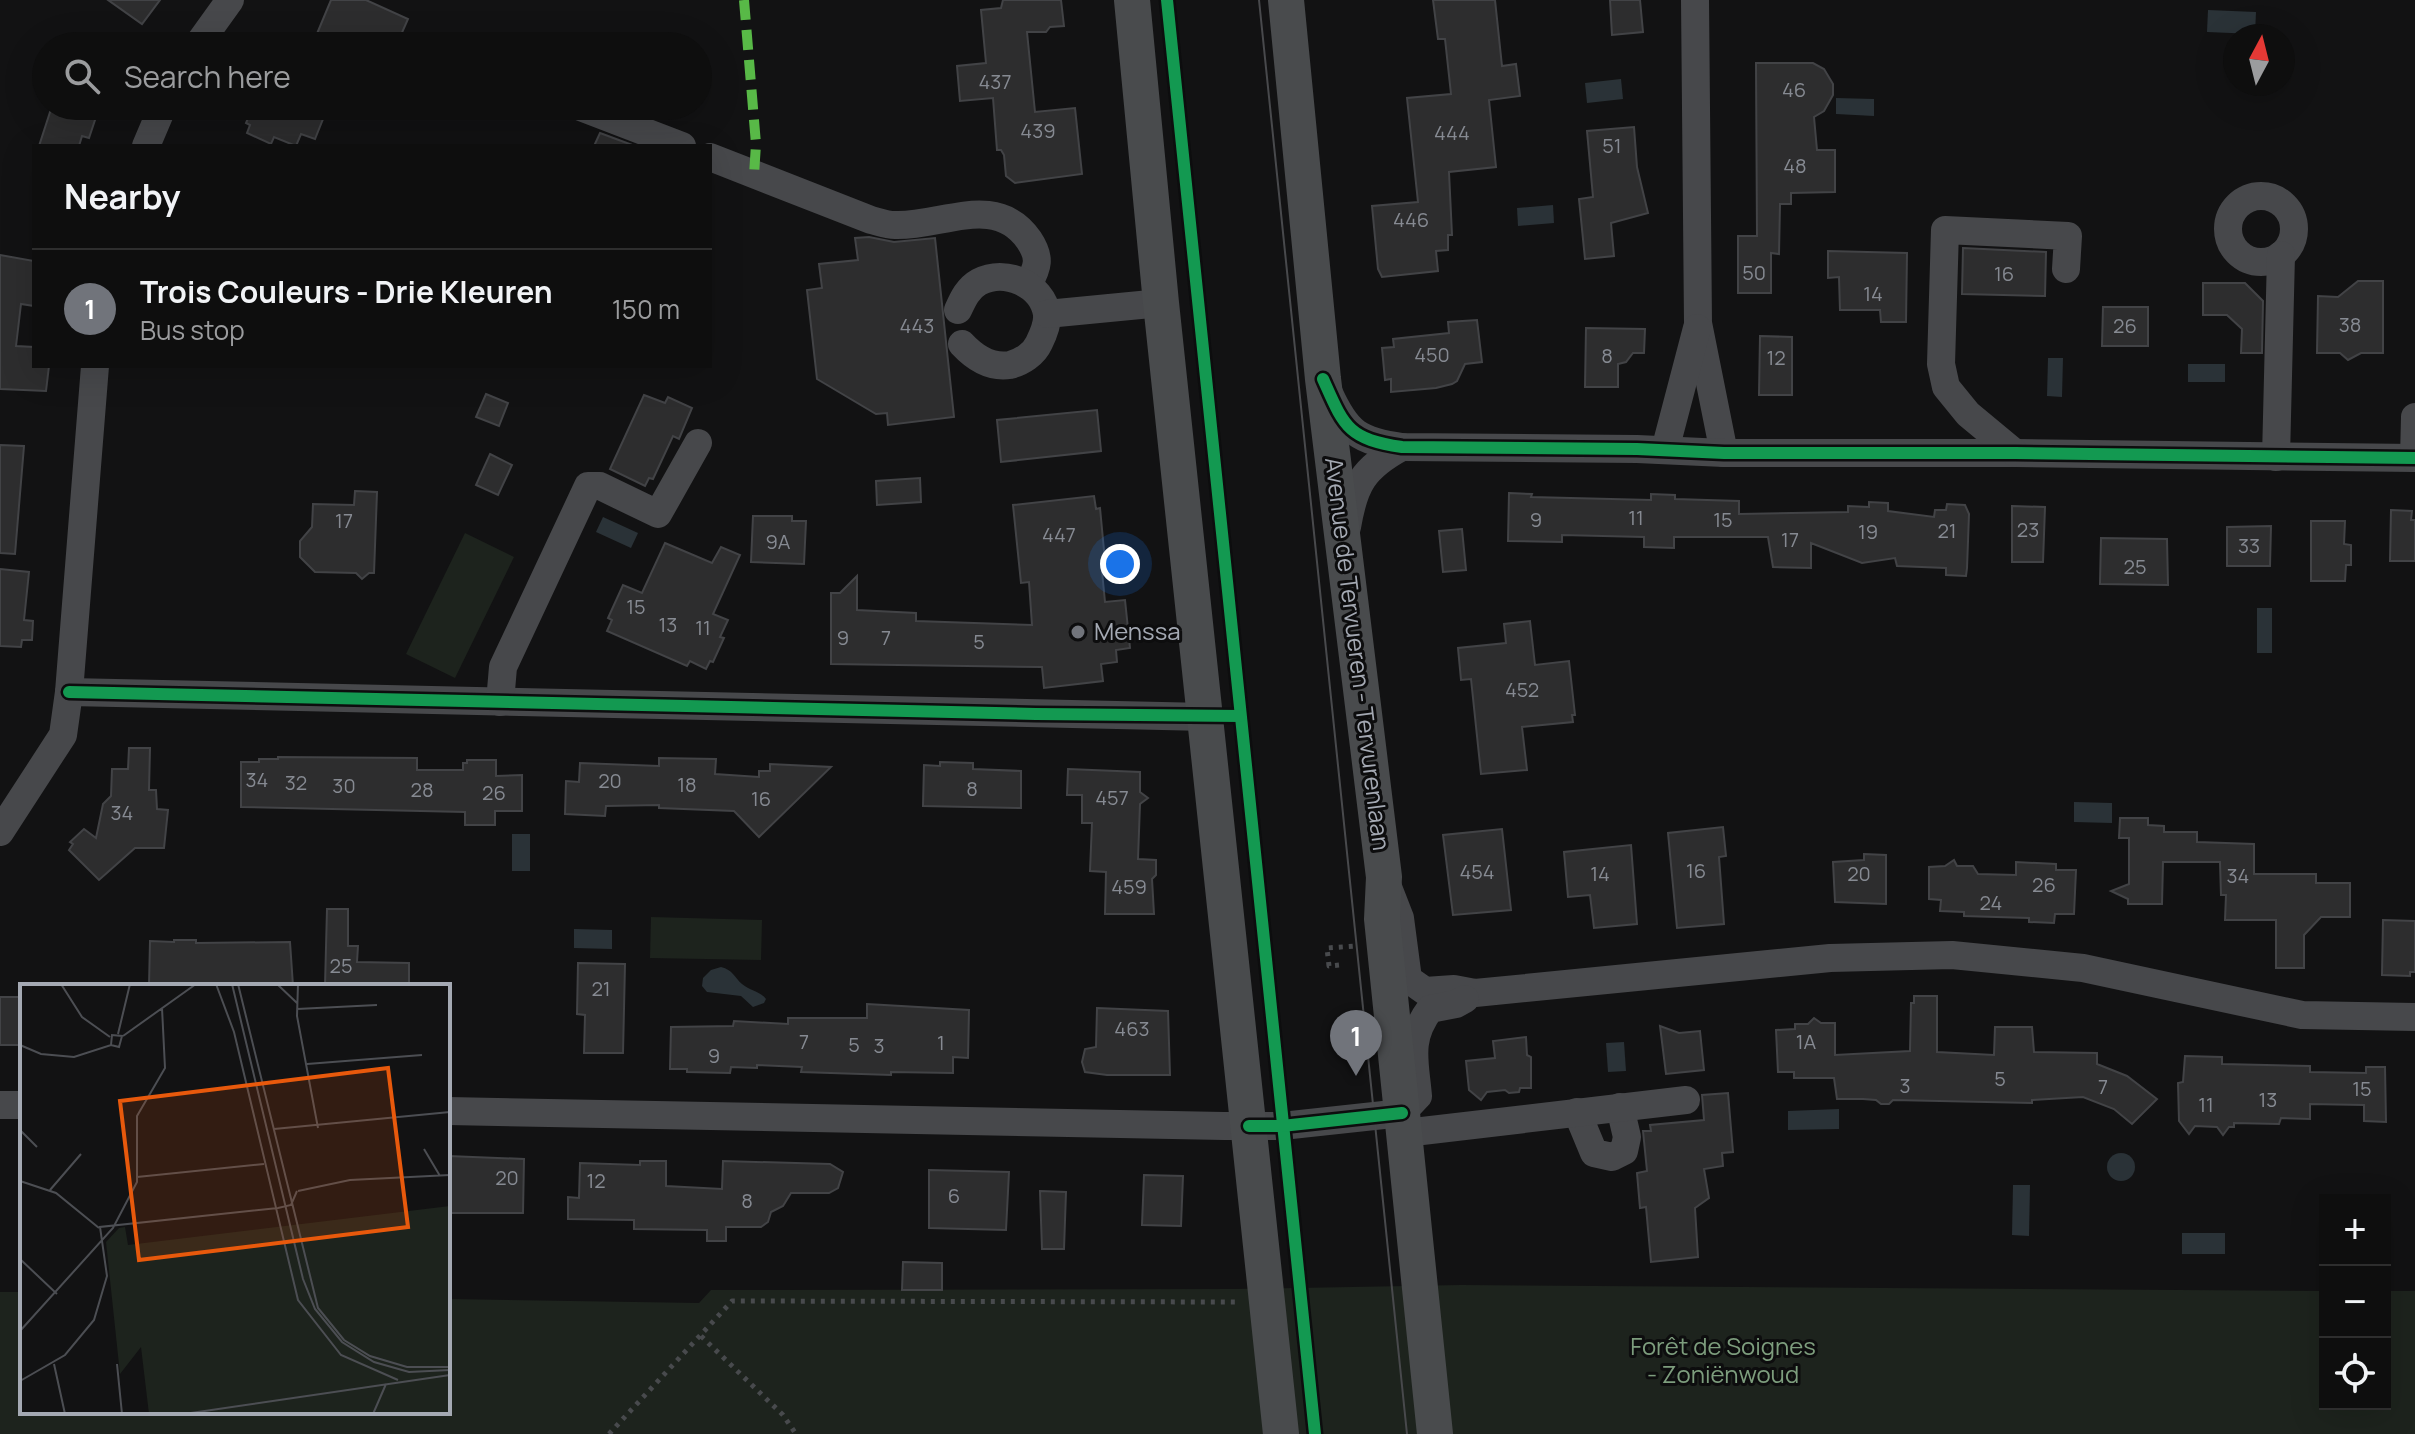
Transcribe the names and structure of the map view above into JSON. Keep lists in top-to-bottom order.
{
  "streets": {
    "main road": ["Avenue de Tervueren - Tervurenlaan"]
  },
  "parks": ["Forêt de Soignes - Zoniënwoud"],
  "places": ["Menssa"],
  "house_numbers": [
    "437",
    "46",
    "439",
    "444",
    "51",
    "48",
    "446",
    "50",
    "16",
    "14",
    "38",
    "443",
    "26",
    "450",
    "8",
    "12",
    "11",
    "9",
    "15",
    "17",
    "23",
    "21",
    "19",
    "447",
    "17",
    "9A",
    "33",
    "25",
    "15",
    "13",
    "11",
    "9",
    "7",
    "5",
    "452",
    "34",
    "20",
    "32",
    "18",
    "30",
    "8",
    "28",
    "26",
    "457",
    "16",
    "34",
    "16",
    "454",
    "14",
    "20",
    "34",
    "26",
    "459",
    "24",
    "25",
    "21",
    "463",
    "7",
    "1A",
    "1",
    "5",
    "3",
    "9",
    "5",
    "3",
    "7",
    "15",
    "13",
    "11",
    "20",
    "12",
    "6",
    "8"
  ],
  "north": "top",
  "page": {
    "search": "Search here",
    "heading": "Nearby",
    "list": [
      {
        "mark": "1",
        "name": "Trois Couleurs - Drie Kleuren",
        "note": "Bus stop",
        "value": "150 m"
      }
    ],
    "pins": "1",
    "map_buttons": ["+", "−"]
  }
}
